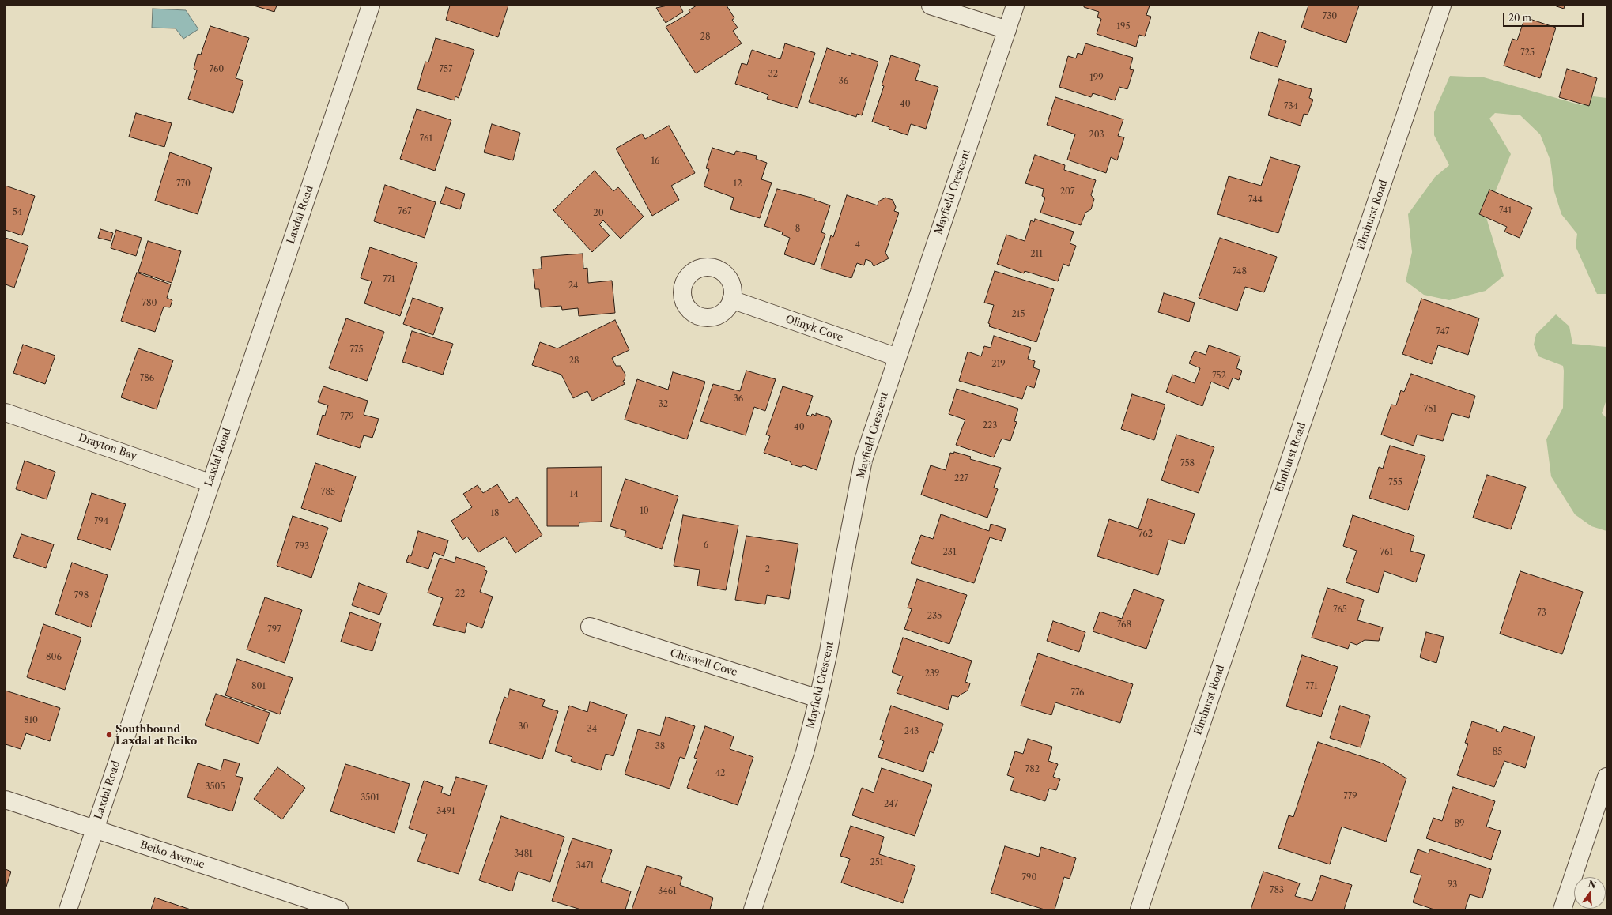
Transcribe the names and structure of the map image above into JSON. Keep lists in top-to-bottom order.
{
  "streets": {
    "street": [
      "Mayfield Crescent",
      "Laxdal Road",
      "Elmhurst Road",
      "Olinyk Cove",
      "Drayton Bay",
      "Chiswell Cove",
      "Beiko Avenue"
    ]
  },
  "crossings": [
    ["Mayfield Crescent", "Olinyk Cove"],
    ["Mayfield Crescent", "Chiswell Cove"],
    ["Laxdal Road", "Drayton Bay"],
    ["Laxdal Road", "Beiko Avenue"]
  ],
  "places": ["Southbound Laxdal at Beiko"],
  "house_numbers": [
    "730",
    "195",
    "28",
    "725",
    "760",
    "757",
    "32",
    "199",
    "36",
    "40",
    "734",
    "203",
    "761",
    "16",
    "770",
    "12",
    "207",
    "744",
    "741",
    "767",
    "54",
    "20",
    "8",
    "4",
    "211",
    "748",
    "771",
    "24",
    "780",
    "215",
    "747",
    "775",
    "28",
    "219",
    "752",
    "786",
    "36",
    "32",
    "751",
    "779",
    "223",
    "40",
    "758",
    "227",
    "755",
    "785",
    "14",
    "10",
    "18",
    "794",
    "762",
    "6",
    "793",
    "231",
    "761",
    "2",
    "22",
    "798",
    "765",
    "73",
    "235",
    "768",
    "797",
    "806",
    "239",
    "801",
    "771",
    "776",
    "810",
    "30",
    "34",
    "243",
    "38",
    "85",
    "782",
    "42",
    "3505",
    "779",
    "3501",
    "247",
    "3491",
    "89",
    "3481",
    "251",
    "3471",
    "790",
    "93",
    "783",
    "3461"
  ],
  "scale_bar": "20 m",
  "north": "top"
}
